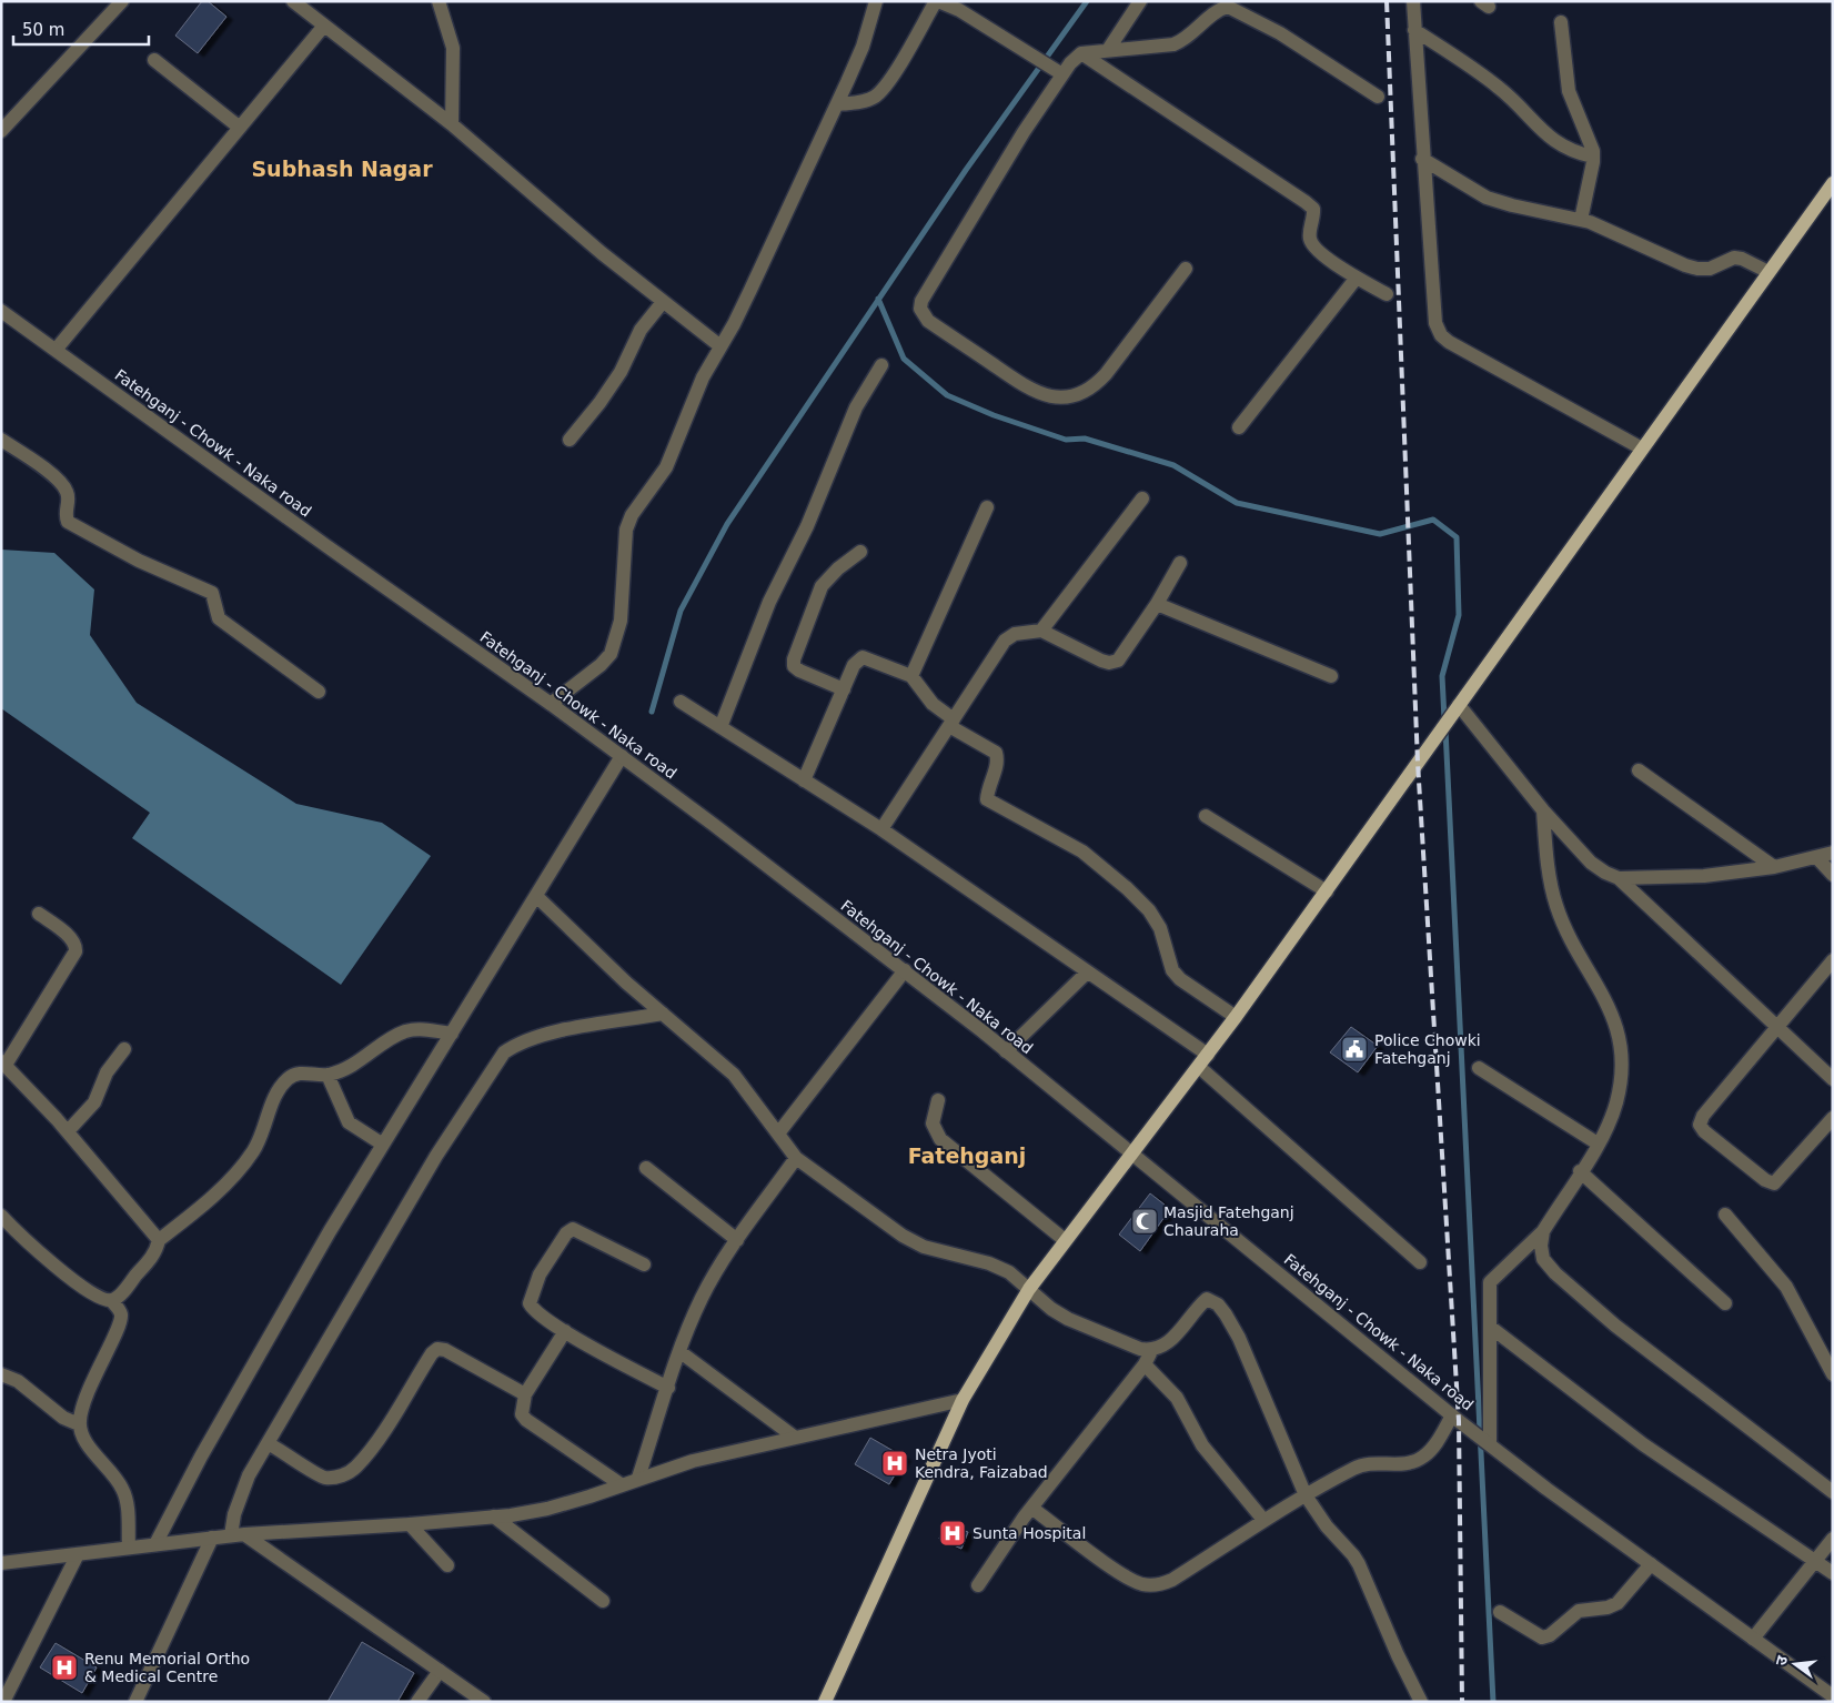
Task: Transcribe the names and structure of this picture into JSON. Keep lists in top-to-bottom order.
{
  "streets": {
    "street": ["Fatehganj - Chowk - Naka road"]
  },
  "districts": ["Subhash Nagar", "Fatehganj"],
  "places": {
    "public building": ["Police Chowki Fatehganj"],
    "mosque": ["Masjid Fatehganj Chauraha"],
    "hospital": ["Netra Jyoti Kendra, Faizabad", "Sunta Hospital", "Renu Memorial Ortho & Medical Centre"]
  },
  "scale_bar": "50 m",
  "north": "left"
}
